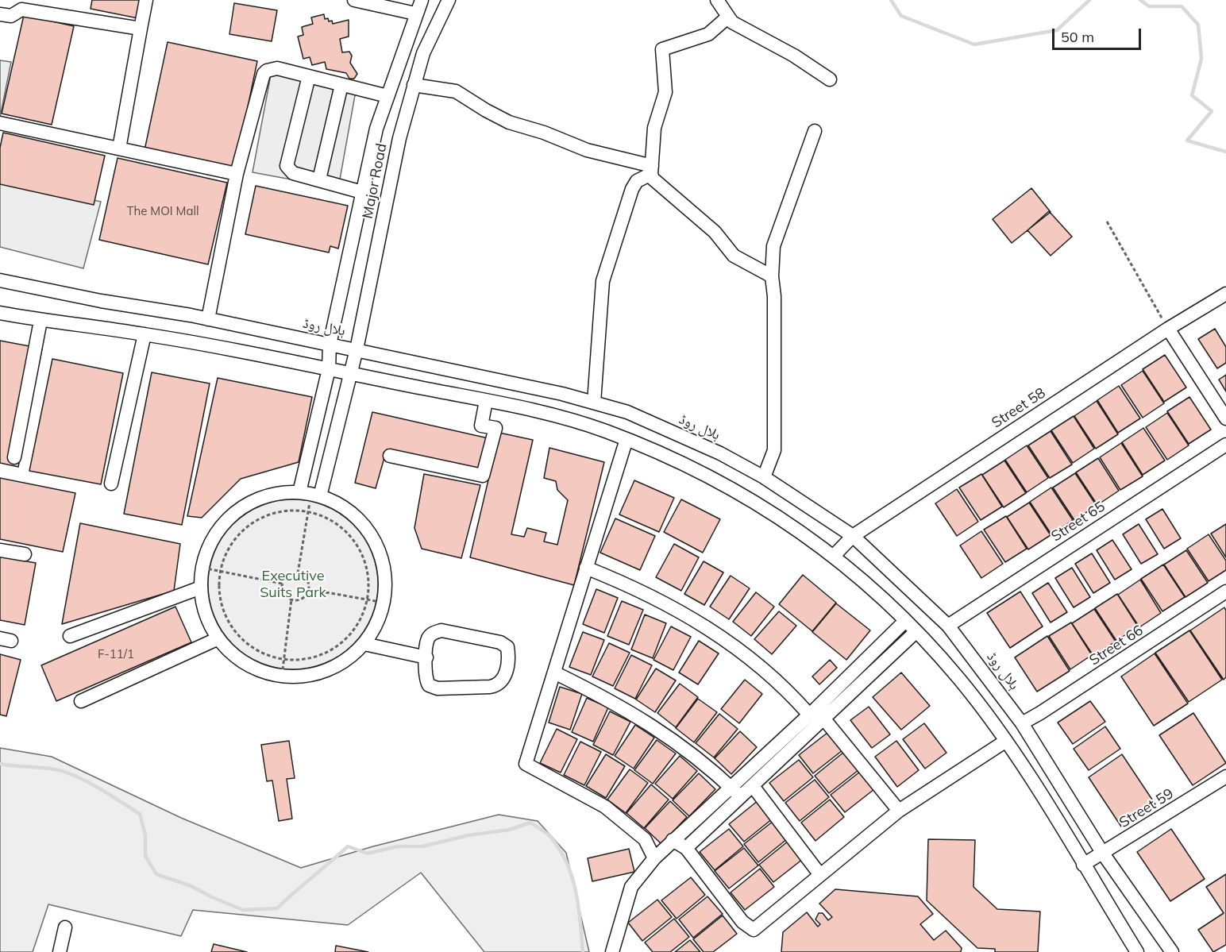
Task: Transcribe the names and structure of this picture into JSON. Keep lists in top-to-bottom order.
{
  "streets": {
    "street": [
      "Major Road",
      "ہلال روڈ",
      "Street 58",
      "Street 65",
      "Street 66",
      "Street 59"
    ]
  },
  "crossings": [
    ["Major Road", "ہلال روڈ"],
    ["ہلال روڈ", "Street 58"],
    ["ہلال روڈ", "Street 65"],
    ["ہلال روڈ", "Street 66"],
    ["ہلال روڈ", "Street 59"]
  ],
  "parks": ["Executive Suits Park"],
  "house_numbers": ["The MOI Mall", "F-11/1"],
  "scale_bar": "50 m"
}
